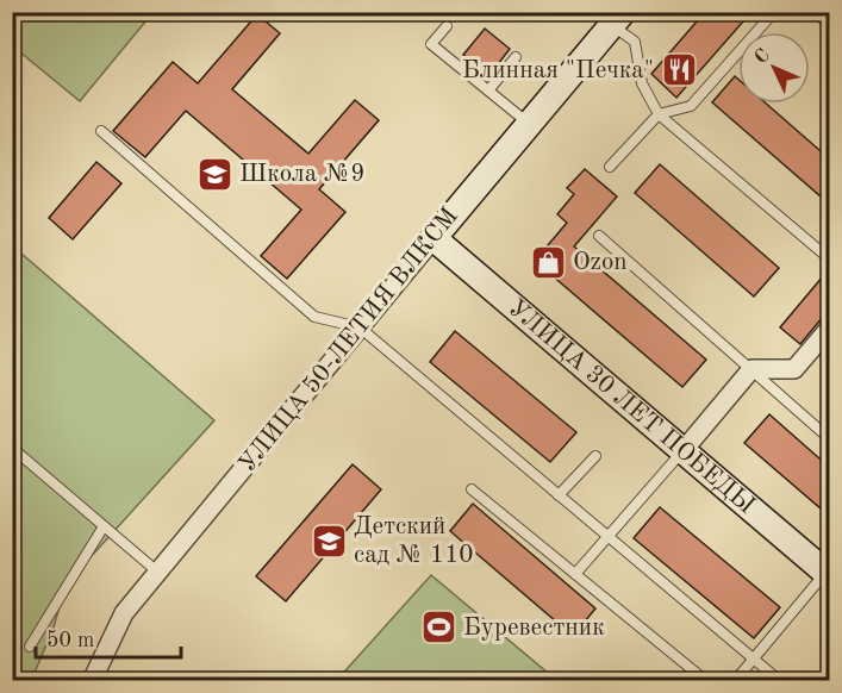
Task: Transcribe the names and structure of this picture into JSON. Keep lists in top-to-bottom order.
{
  "streets": {
    "main road": ["УЛИЦА 50-ЛЕТИЯ ВЛКСМ", "УЛИЦА 30 ЛЕТ ПОБЕДЫ"]
  },
  "crossings": [
    ["УЛИЦА 50-ЛЕТИЯ ВЛКСМ", "УЛИЦА 30 ЛЕТ ПОБЕДЫ"]
  ],
  "places": {
    "restaurant": ["Блинная \"Печка\""],
    "school or university": ["Школа №9", "Детский сад № 110"],
    "shop": ["Ozon"],
    "sports": ["Буревестник"]
  },
  "scale_bar": "50 m",
  "north": "top left"
}
